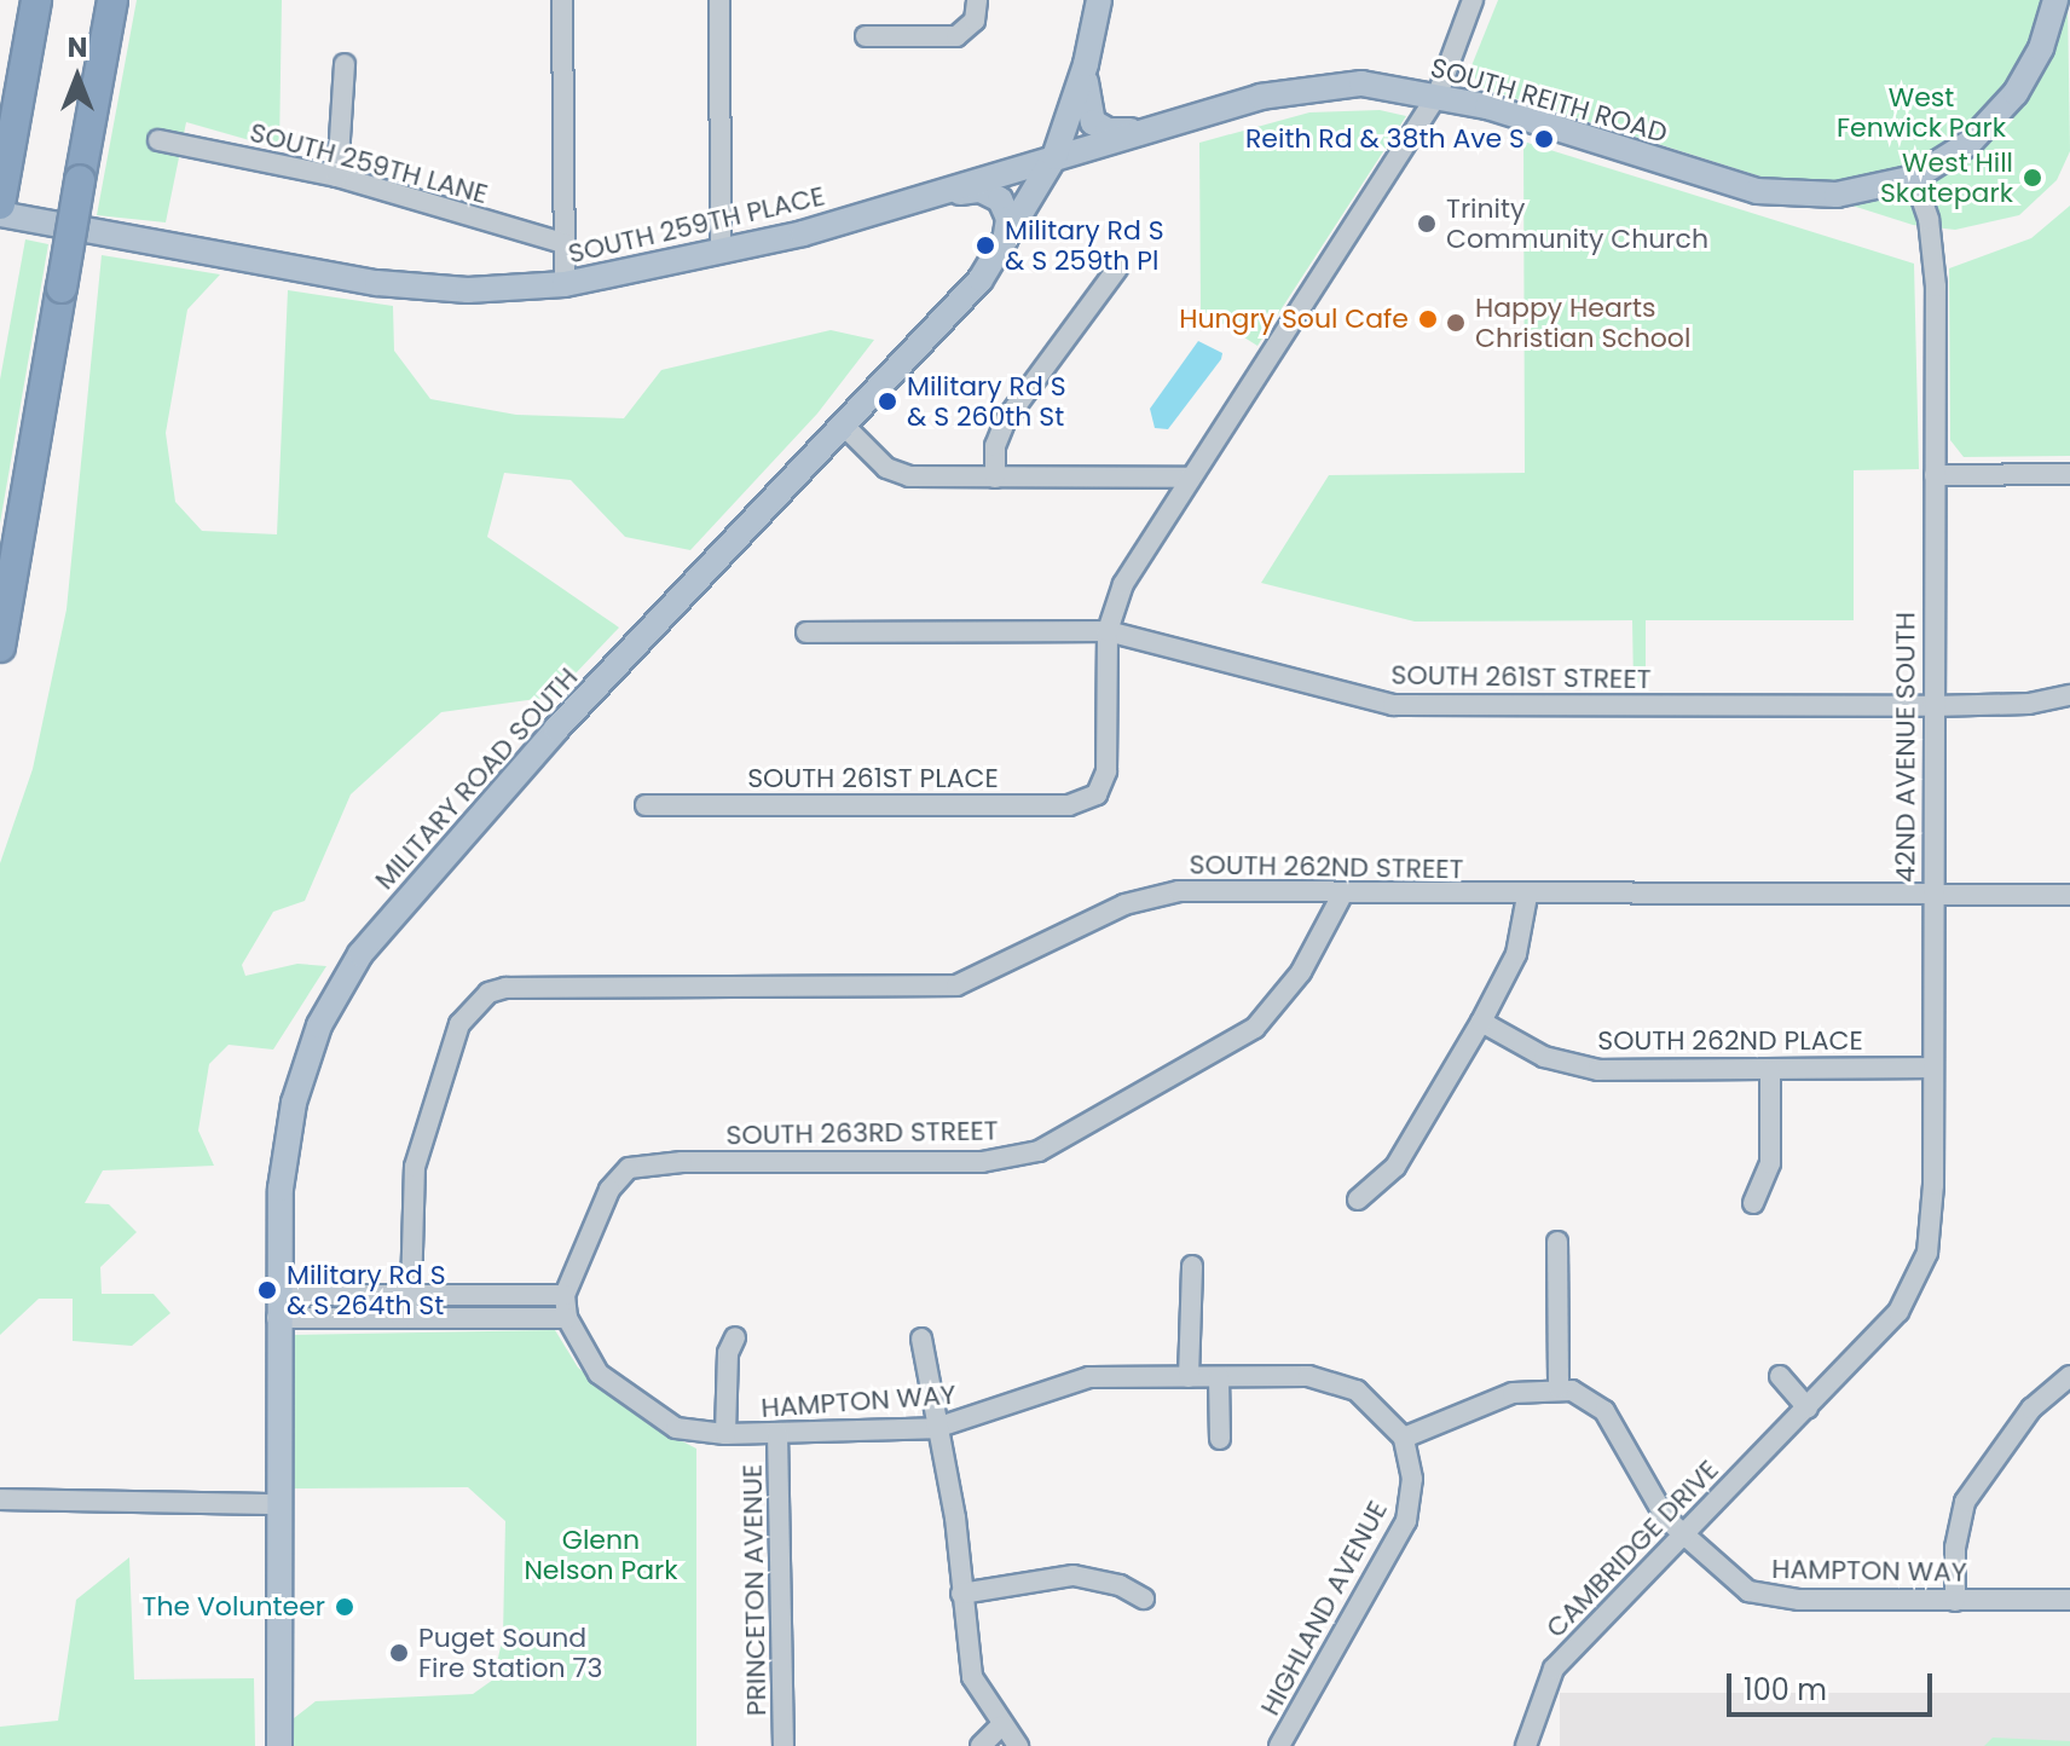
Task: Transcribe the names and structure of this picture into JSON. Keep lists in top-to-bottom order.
{
  "streets": {
    "main road": ["SOUTH REITH ROAD", "SOUTH 259TH PLACE", "MILITARY ROAD SOUTH"],
    "street": [
      "SOUTH 259TH LANE",
      "SOUTH 261ST STREET",
      "42ND AVENUE SOUTH",
      "SOUTH 261ST PLACE",
      "SOUTH 262ND STREET",
      "SOUTH 262ND PLACE",
      "SOUTH 263RD STREET",
      "HAMPTON WAY",
      "CAMBRIDGE DRIVE",
      "PRINCETON AVENUE",
      "HIGHLAND AVENUE"
    ]
  },
  "crossings": [
    ["SOUTH REITH ROAD", "SOUTH 259TH PLACE"],
    ["SOUTH REITH ROAD", "42ND AVENUE SOUTH"],
    ["SOUTH REITH ROAD", "MILITARY ROAD SOUTH"],
    ["SOUTH 259TH PLACE", "MILITARY ROAD SOUTH"],
    ["SOUTH 261ST STREET", "42ND AVENUE SOUTH"],
    ["SOUTH 261ST STREET", "SOUTH 261ST PLACE"],
    ["42ND AVENUE SOUTH", "SOUTH 262ND STREET"],
    ["42ND AVENUE SOUTH", "SOUTH 262ND PLACE"],
    ["42ND AVENUE SOUTH", "CAMBRIDGE DRIVE"],
    ["SOUTH 262ND STREET", "SOUTH 263RD STREET"],
    ["SOUTH 263RD STREET", "HAMPTON WAY"],
    ["HAMPTON WAY", "CAMBRIDGE DRIVE"],
    ["HAMPTON WAY", "PRINCETON AVENUE"],
    ["HAMPTON WAY", "HIGHLAND AVENUE"]
  ],
  "parks": ["West Fenwick Park", "Glenn Nelson Park"],
  "places": [
    "Reith Rd & 38th Ave S",
    "West Hill Skatepark",
    "Trinity Community Church",
    "Military Rd S & S 259th Pl",
    "Hungry Soul Cafe",
    "Happy Hearts Christian School",
    "Military Rd S & S 260th St",
    "Military Rd S & S 264th St",
    "The Volunteer",
    "Puget Sound Fire Station 73"
  ],
  "scale_bar": "100 m",
  "north": "top"
}
